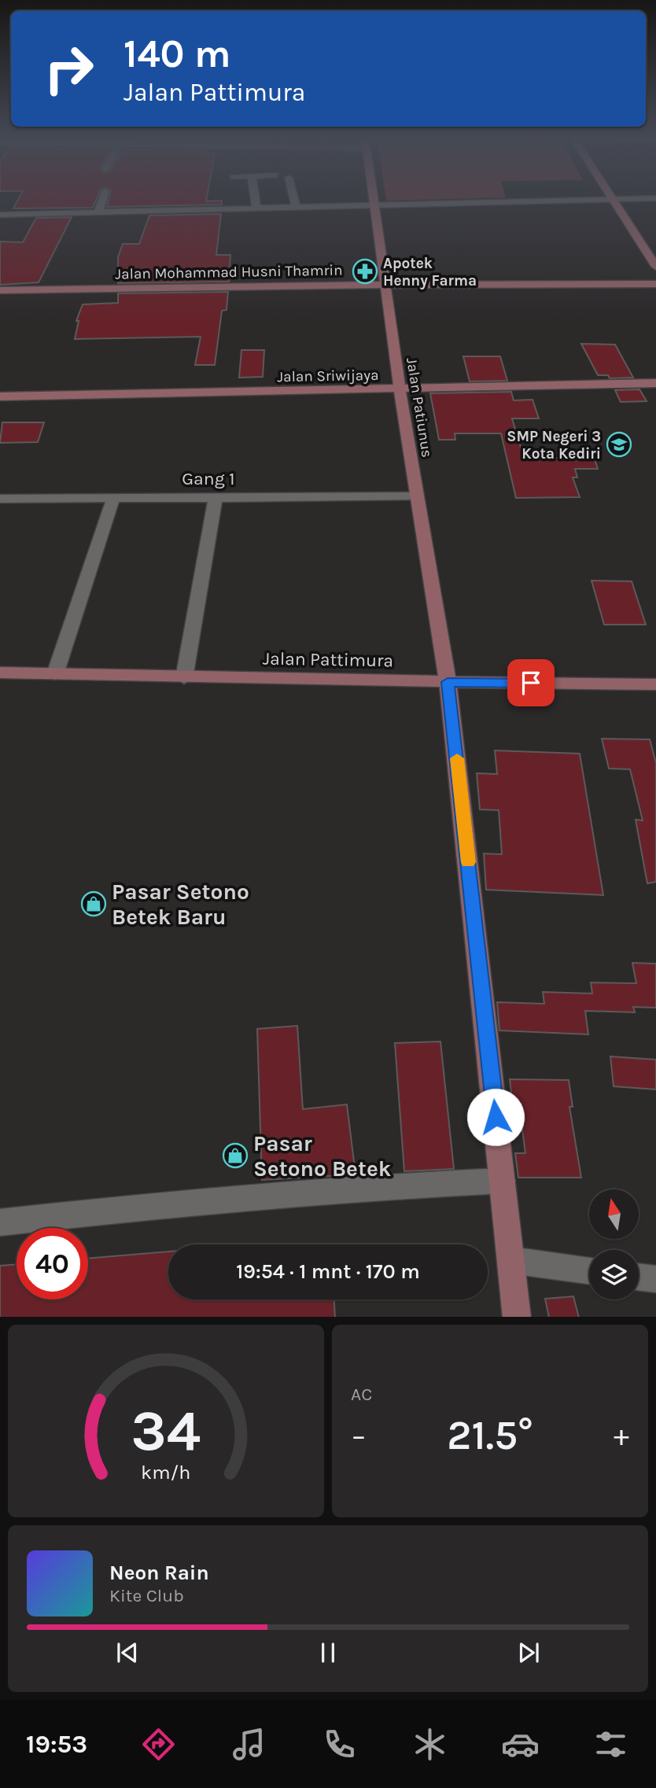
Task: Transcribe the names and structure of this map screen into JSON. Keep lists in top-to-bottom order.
{
  "streets": {
    "street": [
      "Jalan Mohammad Husni Thamrin",
      "Jalan Sriwijaya",
      "Jalan Patiunus",
      "Gang 1",
      "Jalan Pattimura"
    ]
  },
  "crossings": [
    ["Jalan Mohammad Husni Thamrin", "Jalan Patiunus"],
    ["Jalan Sriwijaya", "Jalan Patiunus"],
    ["Jalan Patiunus", "Gang 1"],
    ["Jalan Patiunus", "Jalan Pattimura"]
  ],
  "places": {
    "pharmacy": ["Apotek Henny Farma"],
    "school or university": ["SMP Negeri 3 Kota Kediri"],
    "shop": ["Pasar Setono Betek Baru", "Pasar Setono Betek"]
  },
  "north": "top",
  "page": {
    "turn": ["140 m", "Jalan Pattimura"],
    "limit": "40",
    "trip": "19:54 · 1 mnt · 170 m",
    "tile": "AC",
    "heat": ["−", "21.5°", "+"],
    "song": ["Neon Rain", "Kite Club"],
    "tabs": "19:53",
    "gauge": ["34", "km/h"]
  }
}
